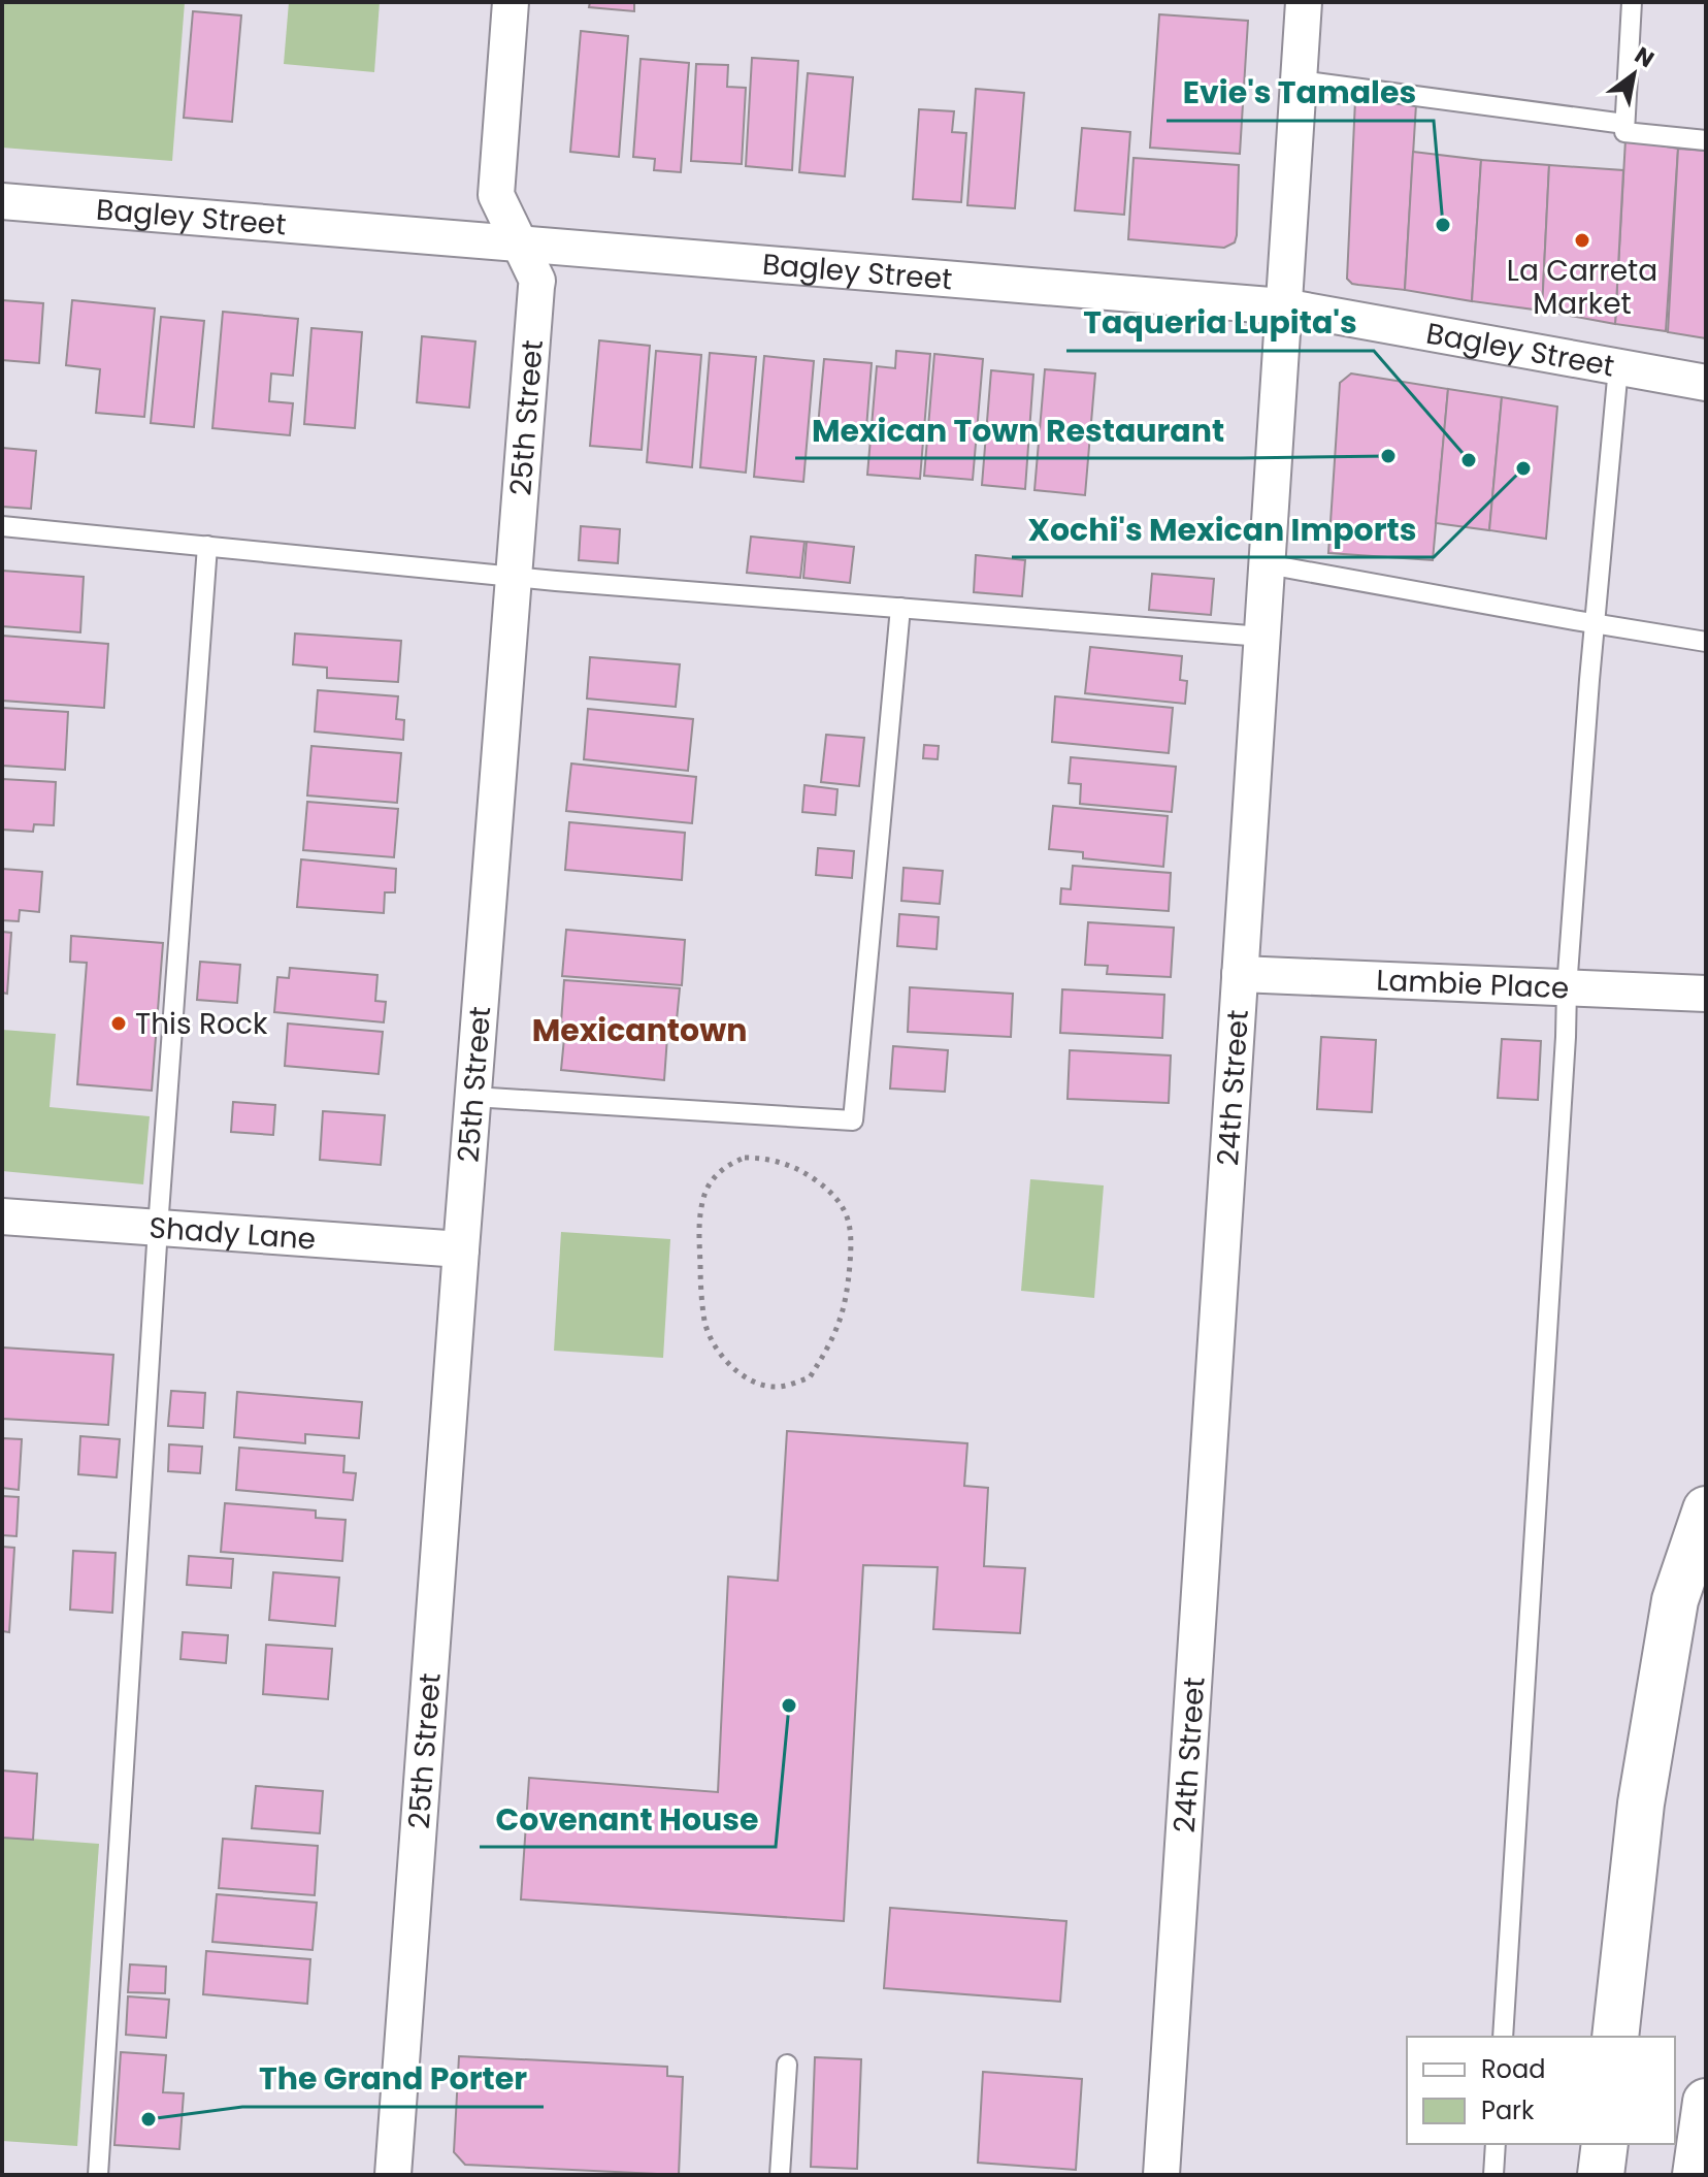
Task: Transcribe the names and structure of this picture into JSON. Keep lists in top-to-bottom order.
{
  "streets": {
    "street": [
      "Bagley Street",
      "25th Street",
      "Lambie Place",
      "24th Street",
      "Shady Lane"
    ]
  },
  "crossings": [
    ["Bagley Street", "25th Street"],
    ["Bagley Street", "24th Street"],
    ["25th Street", "Shady Lane"],
    ["Lambie Place", "24th Street"]
  ],
  "districts": ["Mexicantown"],
  "places": [
    "Evie's Tamales",
    "La Carreta Market",
    "Mexican Town Restaurant",
    "Taqueria Lupita's",
    "Xochi's Mexican Imports",
    "This Rock",
    "Covenant House",
    "The Grand Porter"
  ],
  "legend": ["Road", "Park"],
  "north": "top right"
}
